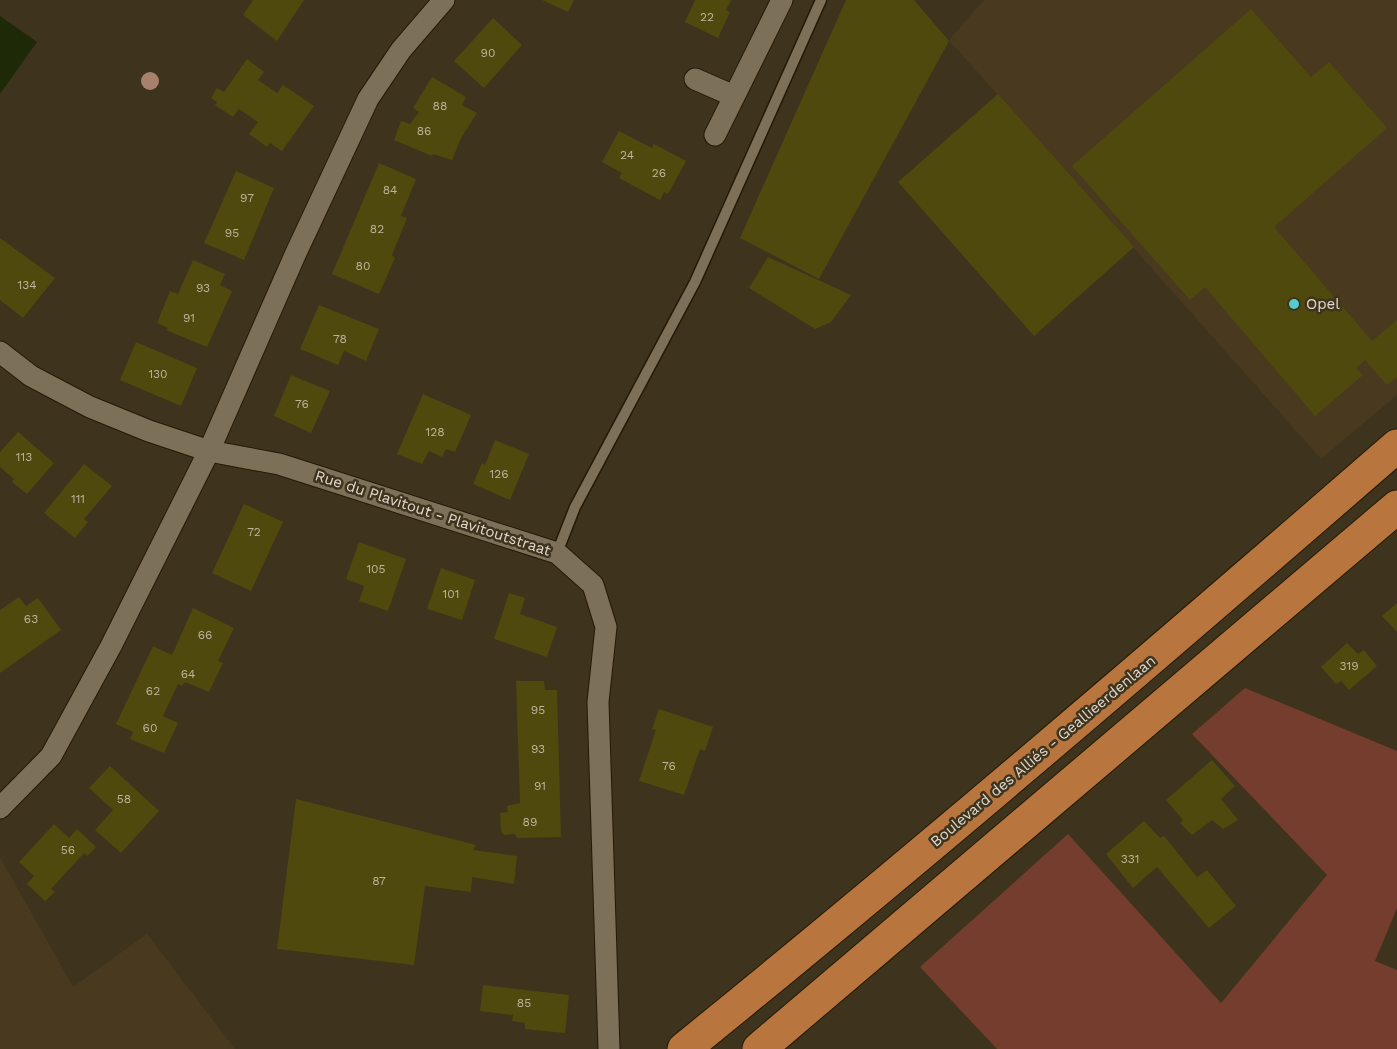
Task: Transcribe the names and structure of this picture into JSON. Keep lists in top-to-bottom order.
{
  "streets": {
    "highway": ["Boulevard des Alliés - Geallieerdenlaan"],
    "street": ["Rue du Plavitout - Plavitoutstraat"]
  },
  "places": ["Opel"],
  "house_numbers": [
    "22",
    "90",
    "88",
    "86",
    "24",
    "26",
    "84",
    "97",
    "82",
    "95",
    "80",
    "134",
    "93",
    "91",
    "78",
    "130",
    "76",
    "128",
    "113",
    "126",
    "111",
    "72",
    "105",
    "101",
    "63",
    "66",
    "319",
    "64",
    "62",
    "95",
    "60",
    "93",
    "76",
    "91",
    "58",
    "89",
    "56",
    "331",
    "87",
    "85"
  ]
}
